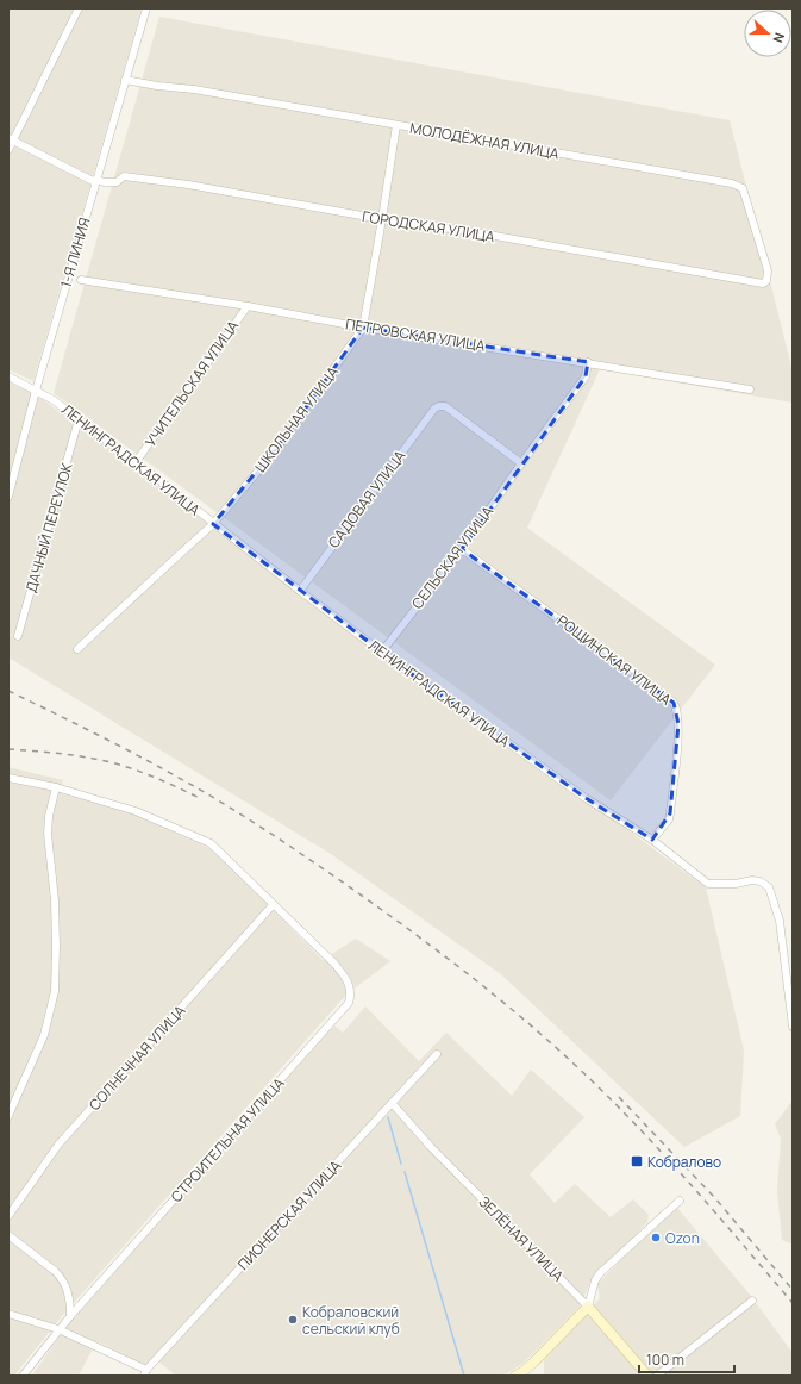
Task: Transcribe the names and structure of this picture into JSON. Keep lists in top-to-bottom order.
{
  "streets": {
    "street": [
      "МОЛОДЁЖНАЯ УЛИЦА",
      "ГОРОДСКАЯ УЛИЦА",
      "1-Я ЛИНИЯ",
      "ПЕТРОВСКАЯ УЛИЦА",
      "УЧИТЕЛЬСКАЯ УЛИЦА",
      "ШКОЛЬНАЯ УЛИЦА",
      "ЛЕНИНГРАДСКАЯ УЛИЦА",
      "САДОВАЯ УЛИЦА",
      "ДАЧНЫЙ ПЕРЕУЛОК",
      "СЕЛЬСКАЯ УЛИЦА",
      "РОЩИНСКАЯ УЛИЦА",
      "СОЛНЕЧНАЯ УЛИЦА",
      "СТРОИТЕЛЬНАЯ УЛИЦА",
      "ПИОНЕРСКАЯ УЛИЦА",
      "ЗЕЛЁНАЯ УЛИЦА"
    ]
  },
  "crossings": [
    ["МОЛОДЁЖНАЯ УЛИЦА", "ГОРОДСКАЯ УЛИЦА"],
    ["МОЛОДЁЖНАЯ УЛИЦА", "1-Я ЛИНИЯ"],
    ["МОЛОДЁЖНАЯ УЛИЦА", "ШКОЛЬНАЯ УЛИЦА"],
    ["ГОРОДСКАЯ УЛИЦА", "1-Я ЛИНИЯ"],
    ["ГОРОДСКАЯ УЛИЦА", "ШКОЛЬНАЯ УЛИЦА"],
    ["1-Я ЛИНИЯ", "ЛЕНИНГРАДСКАЯ УЛИЦА"],
    ["ПЕТРОВСКАЯ УЛИЦА", "УЧИТЕЛЬСКАЯ УЛИЦА"],
    ["ПЕТРОВСКАЯ УЛИЦА", "ШКОЛЬНАЯ УЛИЦА"],
    ["ПЕТРОВСКАЯ УЛИЦА", "СЕЛЬСКАЯ УЛИЦА"],
    ["УЧИТЕЛЬСКАЯ УЛИЦА", "ЛЕНИНГРАДСКАЯ УЛИЦА"],
    ["ШКОЛЬНАЯ УЛИЦА", "ЛЕНИНГРАДСКАЯ УЛИЦА"],
    ["ЛЕНИНГРАДСКАЯ УЛИЦА", "САДОВАЯ УЛИЦА"],
    ["ЛЕНИНГРАДСКАЯ УЛИЦА", "ДАЧНЫЙ ПЕРЕУЛОК"],
    ["ЛЕНИНГРАДСКАЯ УЛИЦА", "СЕЛЬСКАЯ УЛИЦА"],
    ["ЛЕНИНГРАДСКАЯ УЛИЦА", "РОЩИНСКАЯ УЛИЦА"],
    ["САДОВАЯ УЛИЦА", "СЕЛЬСКАЯ УЛИЦА"],
    ["СЕЛЬСКАЯ УЛИЦА", "РОЩИНСКАЯ УЛИЦА"],
    ["СОЛНЕЧНАЯ УЛИЦА", "СТРОИТЕЛЬНАЯ УЛИЦА"],
    ["ПИОНЕРСКАЯ УЛИЦА", "ЗЕЛЁНАЯ УЛИЦА"]
  ],
  "places": {
    "transit": ["Кобралово"],
    "other": ["Ozon", "Кобраловский сельский клуб"]
  },
  "scale_bar": "100 m",
  "north": "right"
}
